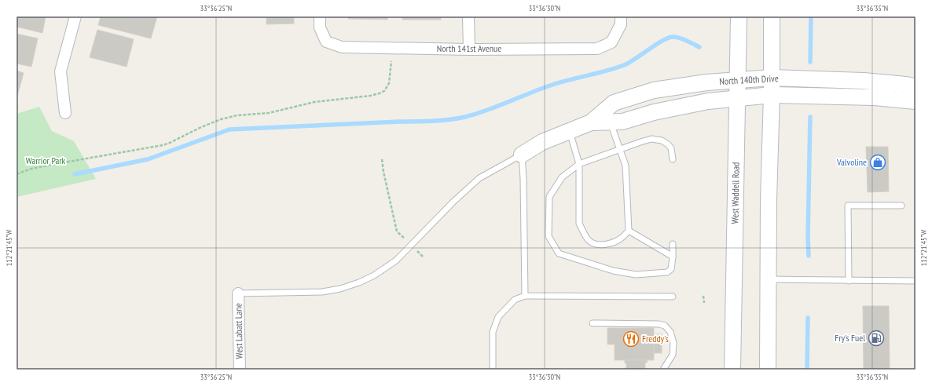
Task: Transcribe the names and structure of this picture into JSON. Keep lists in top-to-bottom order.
{
  "streets": {
    "street": [
      "North 141st Avenue",
      "North 140th Drive",
      "West Waddell Road",
      "West Labatt Lane"
    ]
  },
  "crossings": [
    ["North 140th Drive", "West Waddell Road"]
  ],
  "parks": ["Warrior Park"],
  "places": {
    "shop": ["Valvoline"],
    "fuel station": ["Fry's Fuel"],
    "restaurant": ["Freddy's"]
  },
  "coordinates": [
    "33°36'25\"N",
    "33°36'30\"N",
    "33°36'35\"N",
    "112°21'45\"W"
  ]
}
